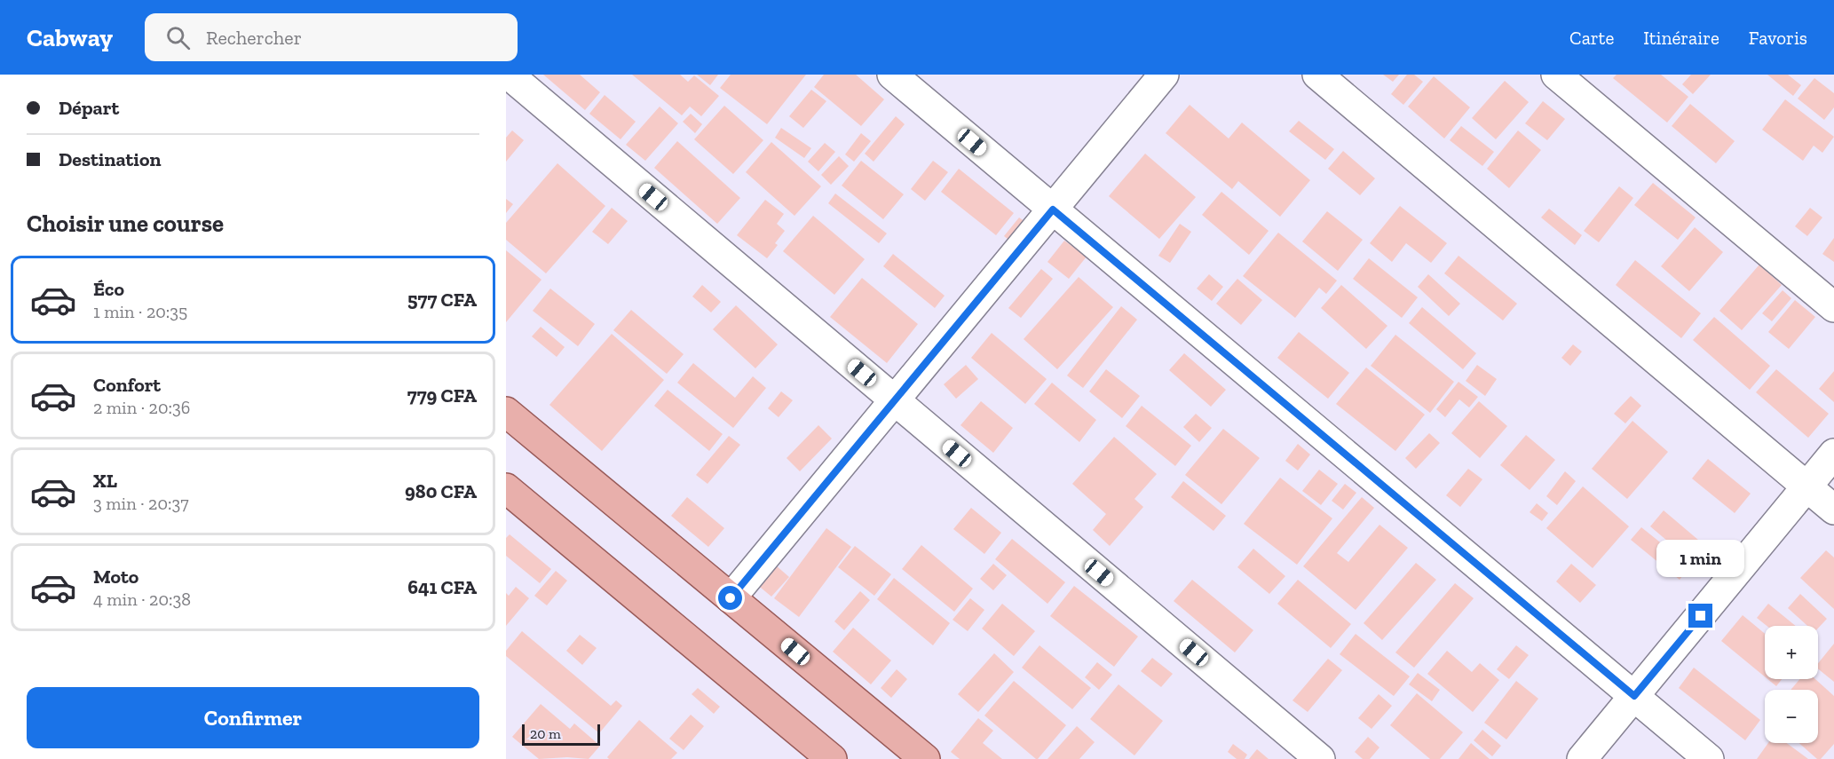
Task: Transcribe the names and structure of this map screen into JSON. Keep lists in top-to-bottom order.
{
  "scale_bar": "20 m",
  "page": {
    "header": "Cabway",
    "search": "Rechercher",
    "nav": ["Carte", "Itinéraire", "Favoris"],
    "banner": ["Départ", "Destination"],
    "heading": "Choisir une course",
    "list": [
      {
        "name": "Éco",
        "note": "1 min · 20:35",
        "value": "577 CFA"
      },
      {
        "name": "Confort",
        "note": "2 min · 20:36",
        "value": "779 CFA"
      },
      {
        "name": "XL",
        "note": "3 min · 20:37",
        "value": "980 CFA"
      },
      {
        "name": "Moto",
        "note": "4 min · 20:38",
        "value": "641 CFA"
      }
    ],
    "bubble": "1 min",
    "map_buttons": ["+", "−"],
    "buttons": "Confirmer",
    "scale": "20 m"
  }
}
